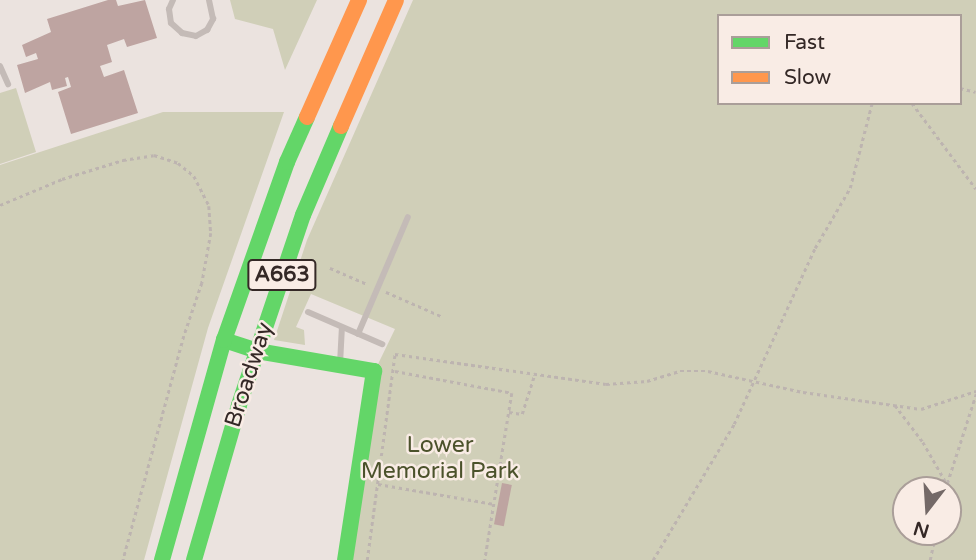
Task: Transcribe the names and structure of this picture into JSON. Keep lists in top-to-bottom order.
{
  "streets": {
    "main road": ["A663", "Broadway"]
  },
  "parks": ["Lower Memorial Park"],
  "legend": ["Fast", "Slow"],
  "north": "bottom"
}
